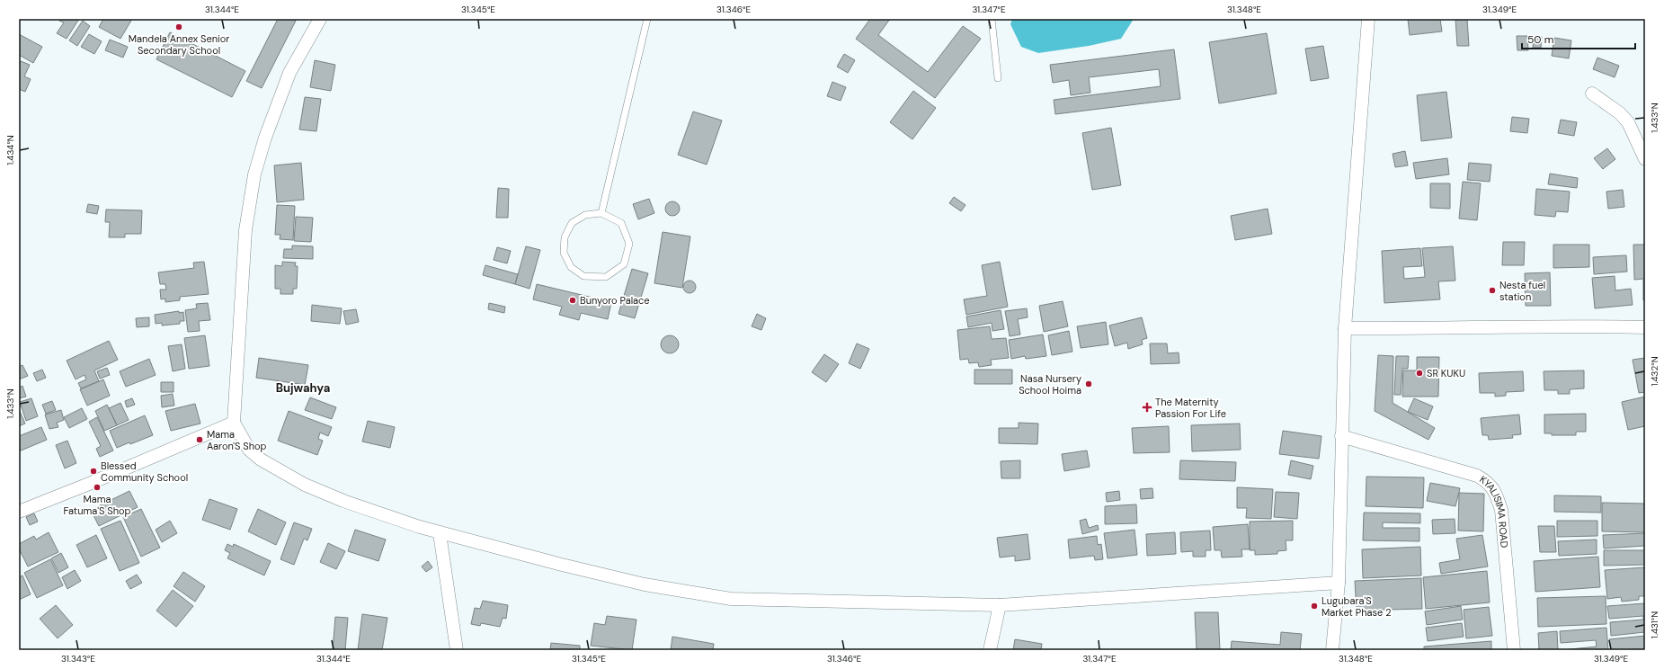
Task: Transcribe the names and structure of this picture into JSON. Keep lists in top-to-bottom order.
{
  "streets": {
    "street": ["KYALISIMA ROAD"]
  },
  "districts": ["Bujwahya"],
  "places": {
    "other": [
      "Mandela Annex Senior Secondary School",
      "Nesta fuel station",
      "Bunyoro Palace",
      "SR KUKU",
      "Nasa Nursery School Hoima",
      "Mama Aaron'S Shop",
      "Blessed Community School",
      "Mama Fatuma'S Shop",
      "Lugubara'S Market Phase 2"
    ],
    "health": ["The Maternity Passion For Life"]
  },
  "scale_bar": "50 m",
  "coordinates": [
    "31.344°E",
    "31.345°E",
    "31.346°E",
    "31.347°E",
    "31.348°E",
    "31.349°E",
    "1.433°N",
    "1.434°N",
    "1.432°N",
    "1.431°N",
    "31.343°E"
  ]
}
